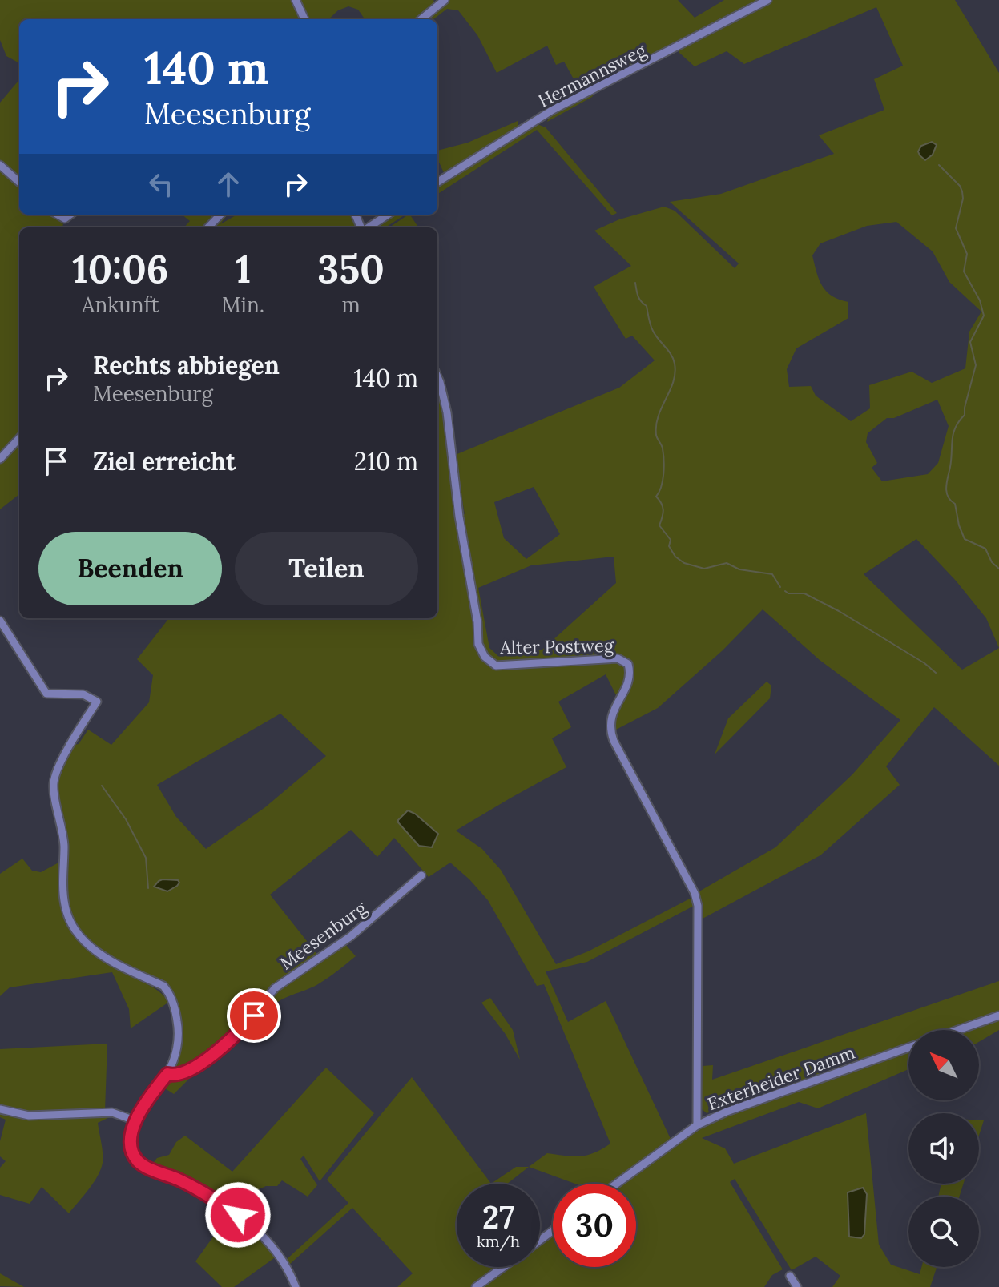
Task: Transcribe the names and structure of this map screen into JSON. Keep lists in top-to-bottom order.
{
  "streets": {
    "street": [
      "Hermannsweg",
      "Alter Postweg",
      "Meesenburg",
      "Exterheider Damm"
    ]
  },
  "crossings": [
    ["Alter Postweg", "Exterheider Damm"]
  ],
  "north": "top left",
  "page": {
    "turn": ["140 m", "Meesenburg"],
    "eta": [
      "10:06",
      "Ankunft",
      "1",
      "Min.",
      "350",
      "m"
    ],
    "list": [
      {
        "name": "Rechts abbiegen",
        "note": "Meesenburg",
        "value": "140 m"
      },
      {
        "name": "Ziel erreicht",
        "value": "210 m"
      }
    ],
    "buttons": ["Beenden", "Teilen"],
    "speed": "27 km/h",
    "limit": "30"
  }
}
